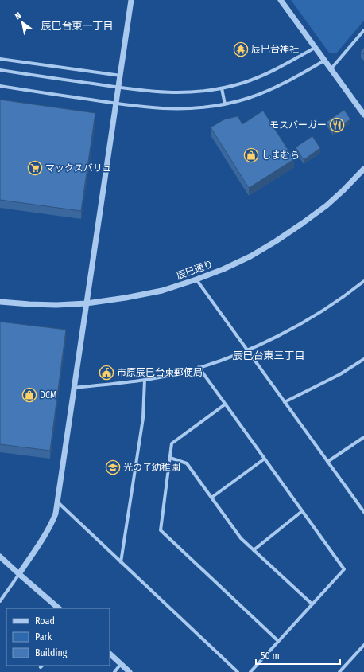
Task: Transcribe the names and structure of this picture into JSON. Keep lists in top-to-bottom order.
{
  "streets": {
    "street": ["辰巳通り"]
  },
  "districts": ["辰巳台東一丁目", "辰巳台東三丁目"],
  "places": {
    "temple": ["辰巳台神社"],
    "restaurant": ["モスバーガー"],
    "shop": ["しまむら", "DCM"],
    "supermarket": ["マックスバリュ"],
    "public building": ["市原辰巳台東郵便局"],
    "school or university": ["光の子幼稚園"]
  },
  "legend": ["Road", "Park", "Building"],
  "scale_bar": "50 m",
  "north": "top left"
}
